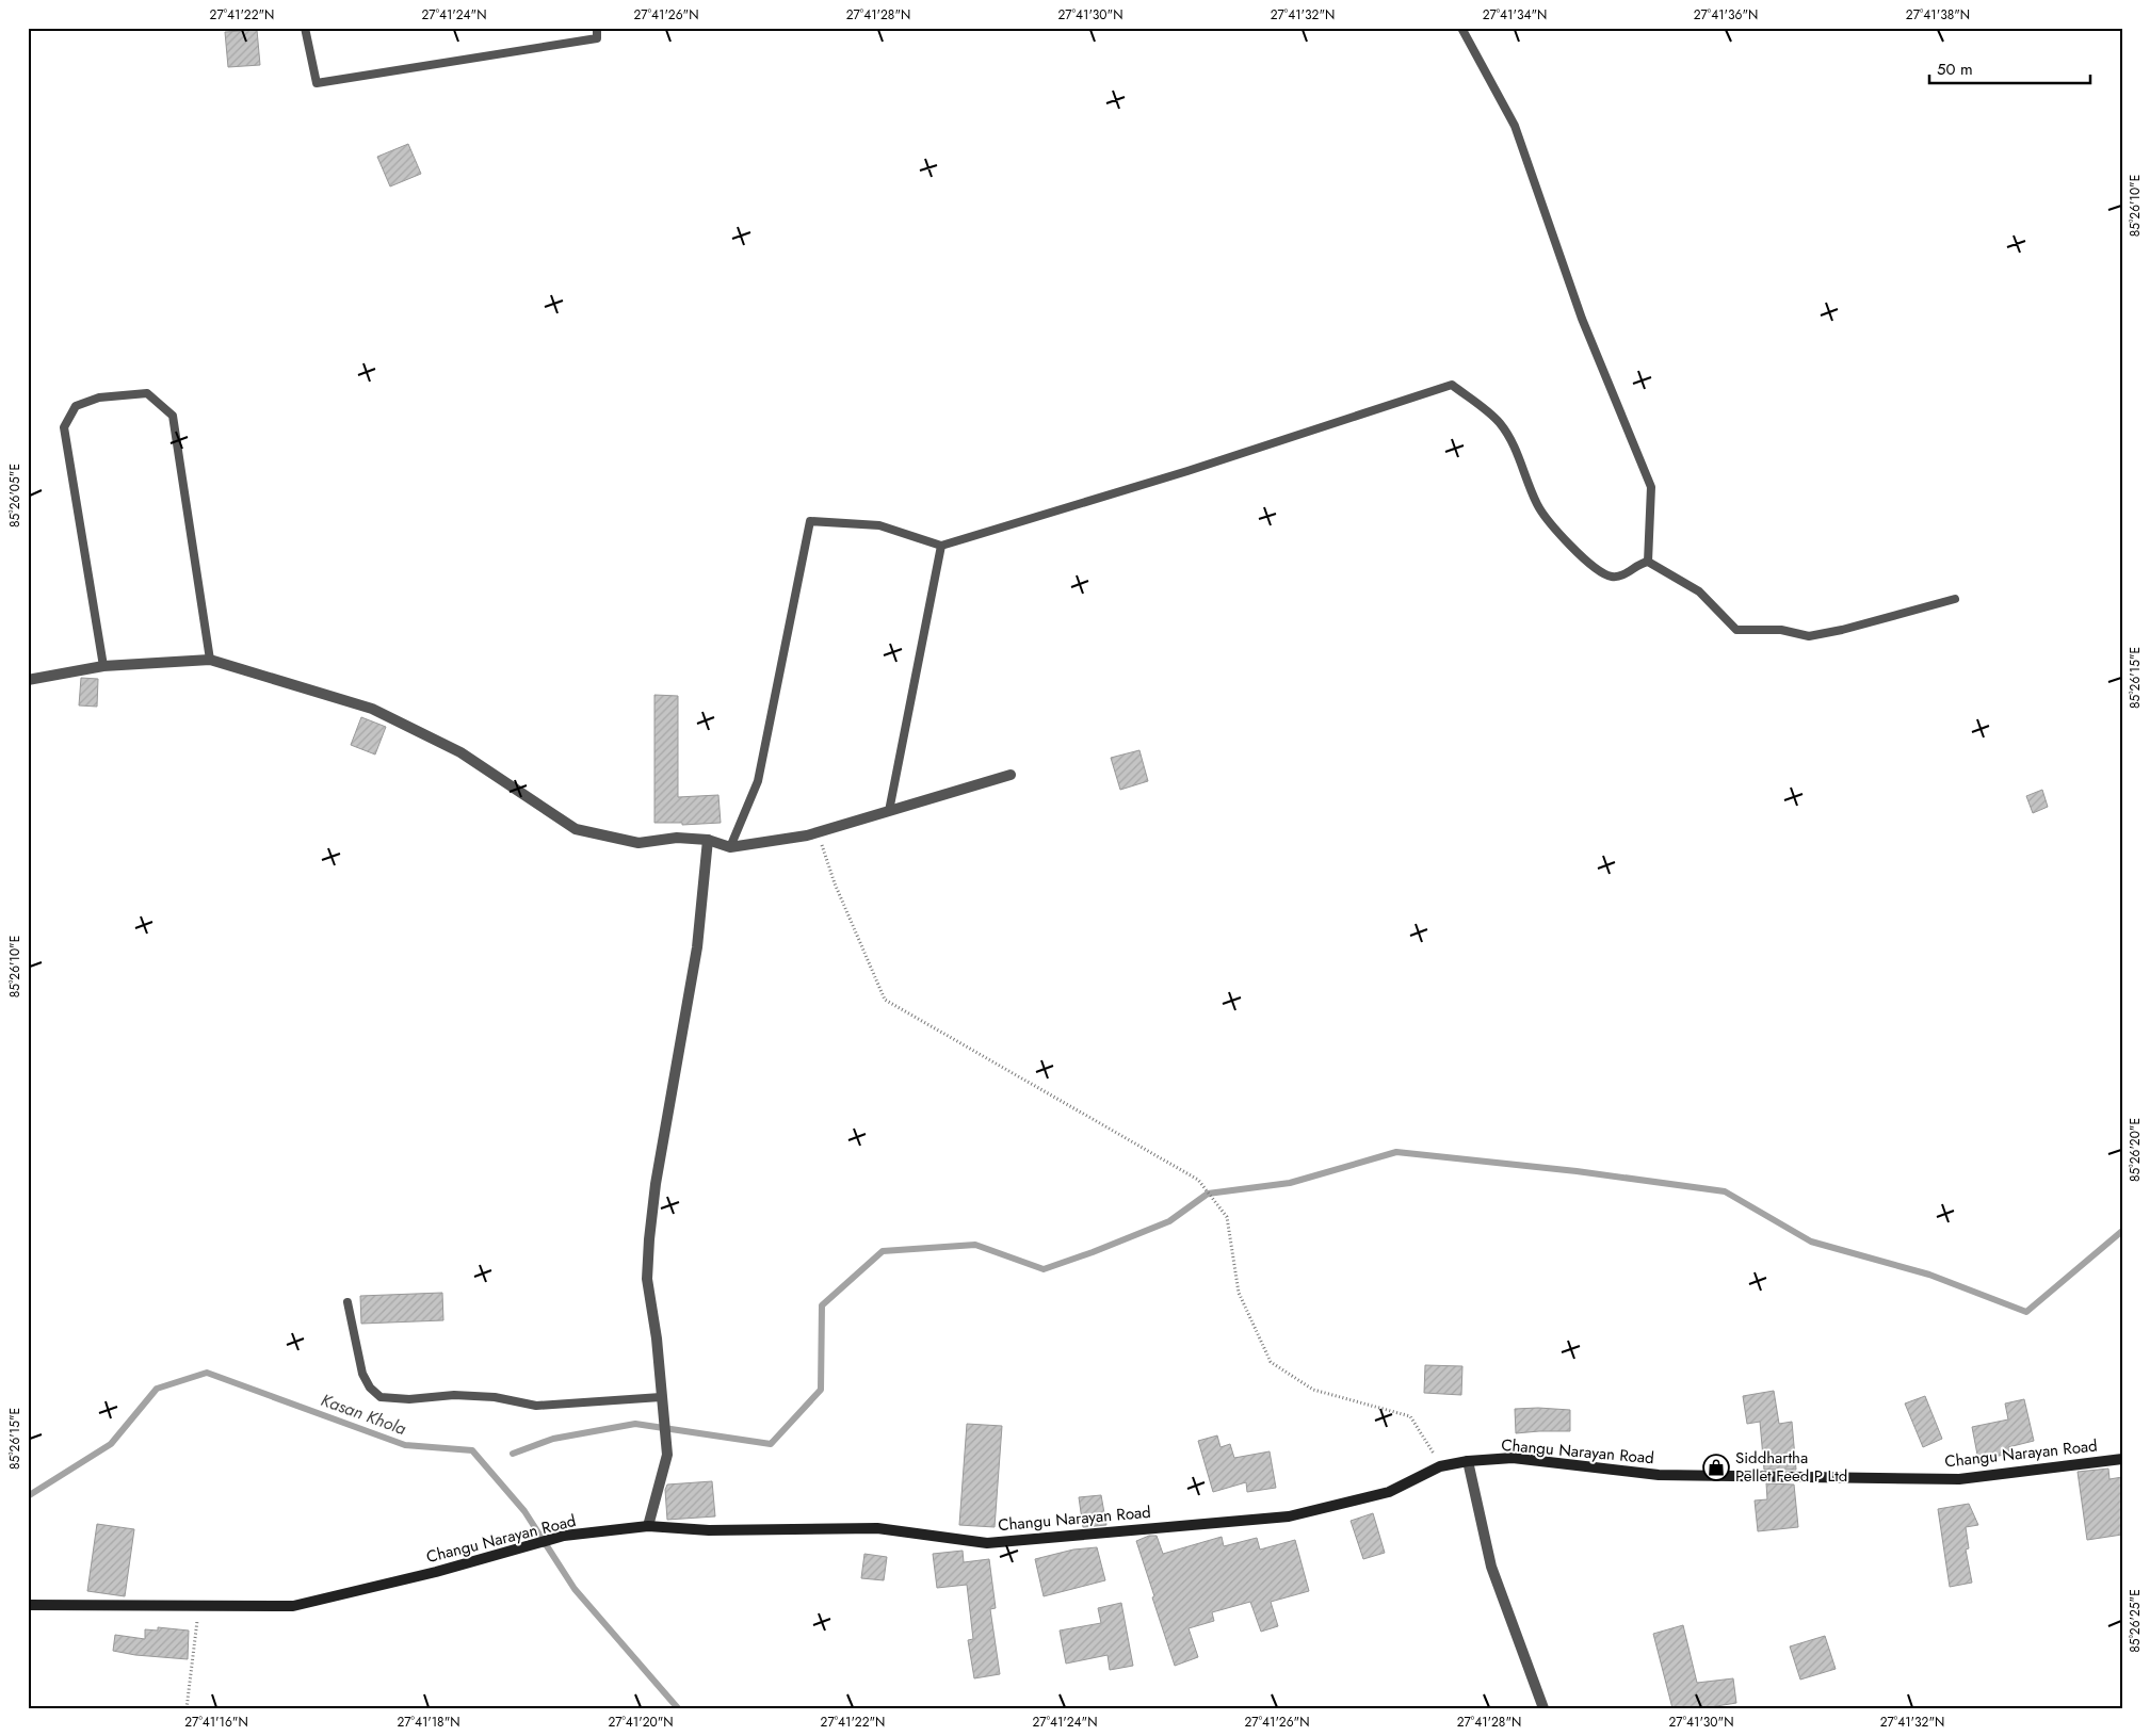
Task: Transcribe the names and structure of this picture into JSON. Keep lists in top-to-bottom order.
{
  "streets": {
    "main road": ["Changu Narayan Road"]
  },
  "water": ["Kasan Khola"],
  "places": {
    "shop": ["Siddhartha Pellet Feed P Ltd"]
  },
  "scale_bar": "50 m",
  "coordinates": [
    "27°41'22\"N",
    "27°41'24\"N",
    "27°41'26\"N",
    "27°41'28\"N",
    "27°41'30\"N",
    "27°41'32\"N",
    "27°41'34\"N",
    "27°41'36\"N",
    "27°41'38\"N",
    "85°26'10\"E",
    "85°26'05\"E",
    "85°26'15\"E",
    "85°26'20\"E",
    "85°26'25\"E",
    "27°41'16\"N",
    "27°41'18\"N",
    "27°41'20\"N"
  ]
}
